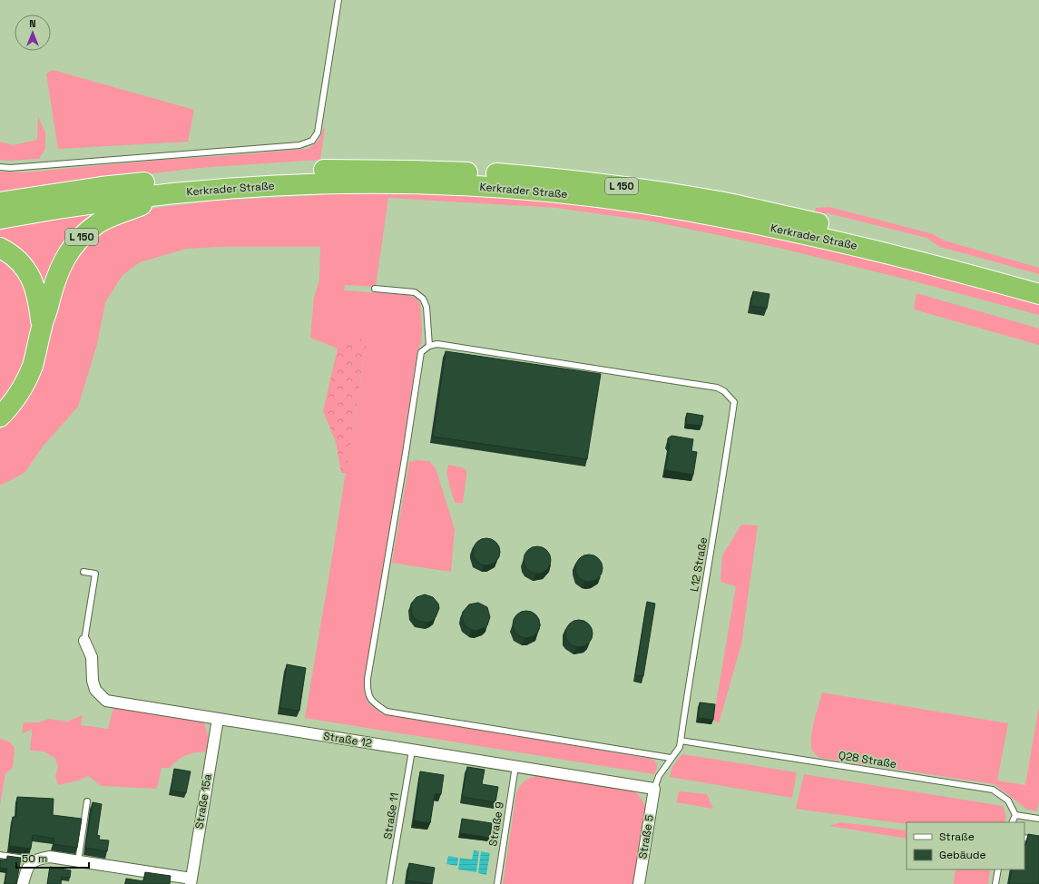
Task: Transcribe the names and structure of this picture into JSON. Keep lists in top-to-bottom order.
{
  "streets": {
    "highway": ["L 150", "Kerkrader Straße"],
    "street": ["Straße 12", "Straße 15a", "Straße 5"],
    "lane": [
      "L12 Straße",
      "Q28 Straße",
      "Straße 11",
      "Straße 9"
    ]
  },
  "crossings": [
    ["L 150", "Kerkrader Straße"],
    ["L12 Straße", "Q28 Straße"],
    ["Straße 12", "Straße 15a"],
    ["Straße 12", "Straße 11"],
    ["Straße 12", "Straße 9"],
    ["Straße 12", "Straße 5"]
  ],
  "legend": ["Straße", "Gebäude"],
  "scale_bar": "50 m",
  "north": "top"
}
